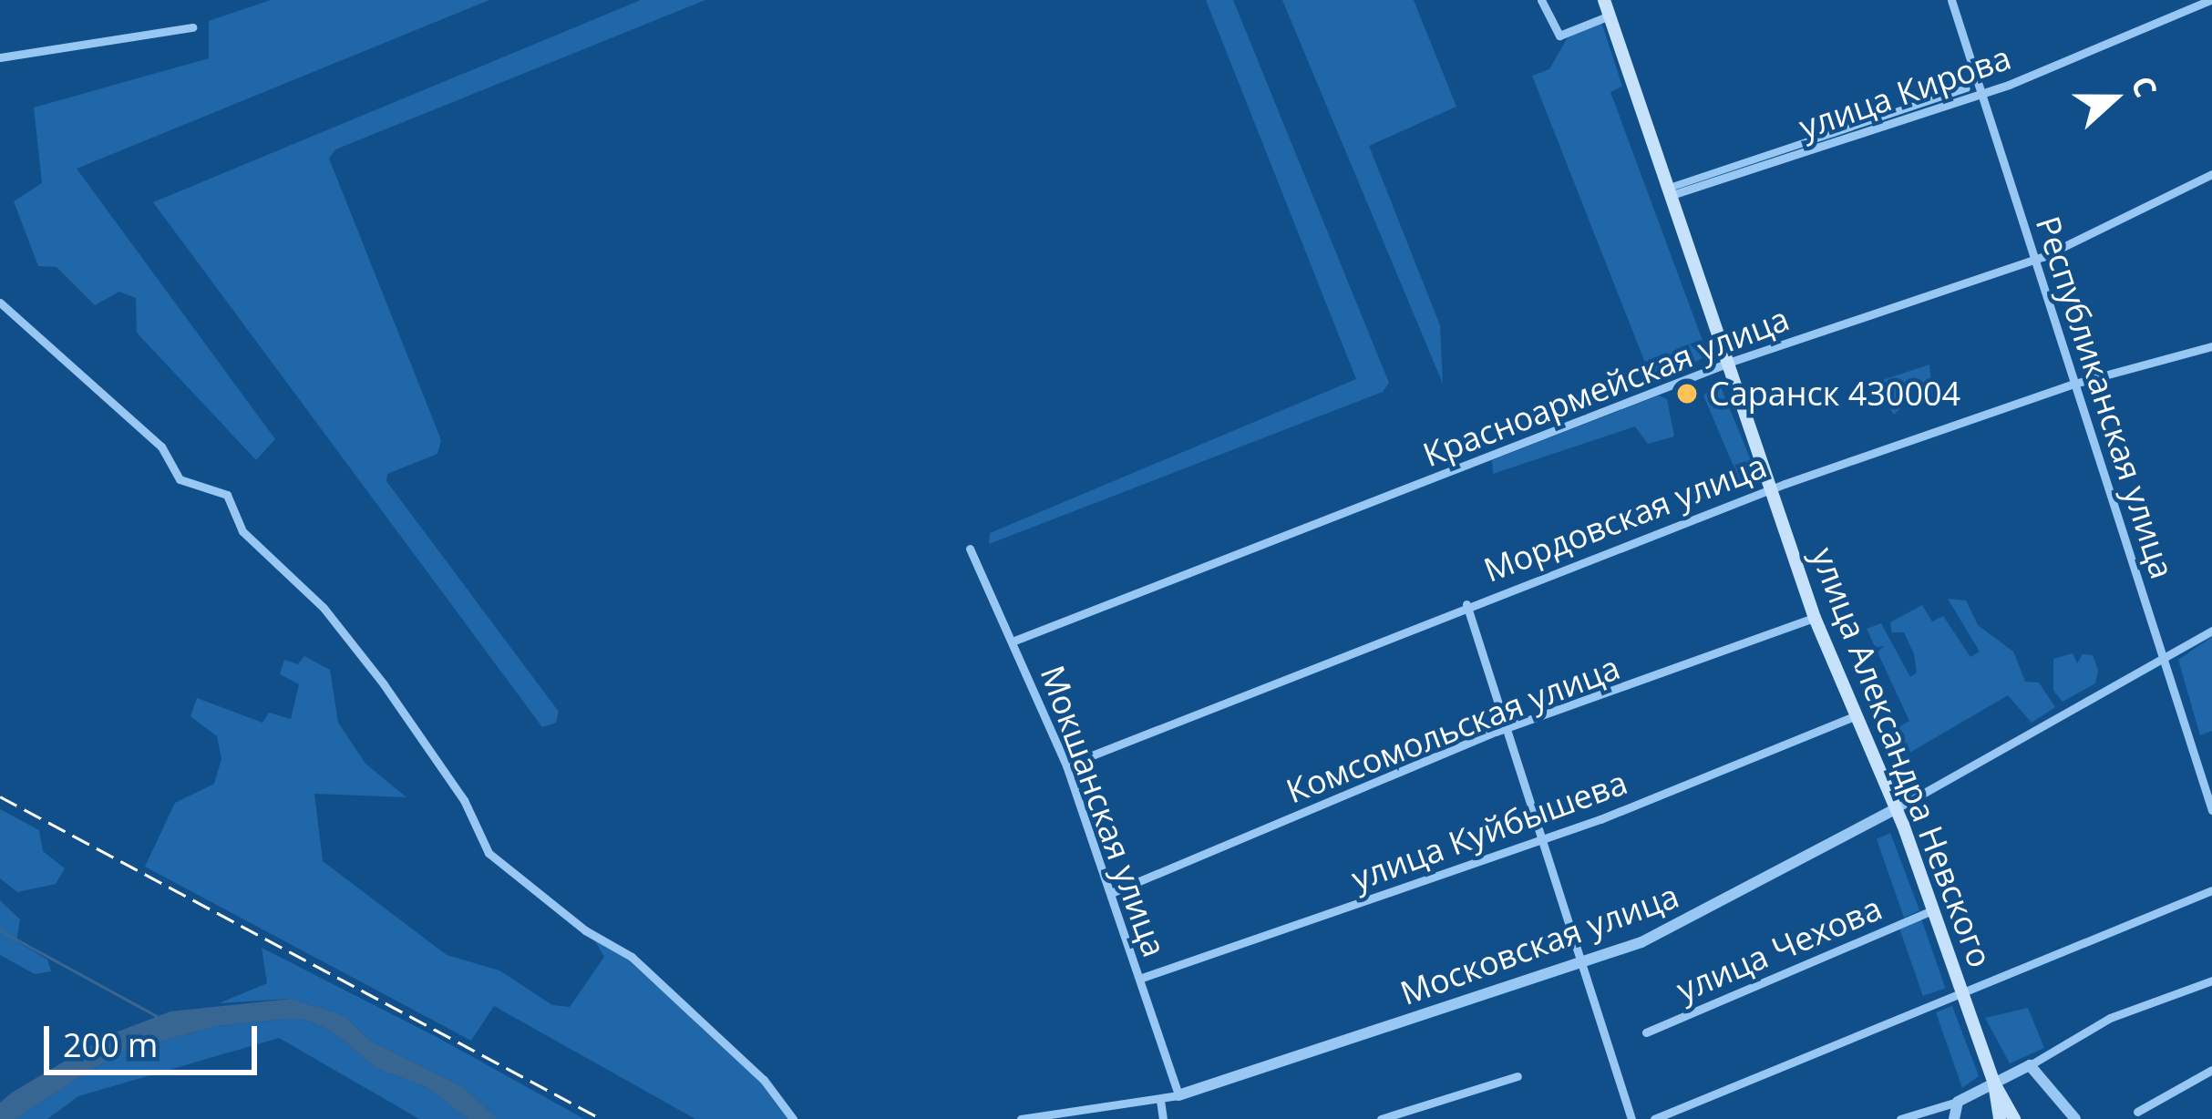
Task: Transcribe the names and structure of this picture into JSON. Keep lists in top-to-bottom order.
{
  "streets": {
    "main road": ["улица Александра Невского"],
    "street": [
      "улица Кирова",
      "Красноармейская улица",
      "Республиканская улица",
      "Мордовская улица",
      "Комсомольская улица",
      "Мокшанская улица",
      "улица Куйбышева",
      "Московская улица",
      "улица Чехова"
    ]
  },
  "crossings": [
    ["улица Кирова", "Республиканская улица"],
    ["улица Кирова", "улица Александра Невского"],
    ["Красноармейская улица", "Республиканская улица"],
    ["Красноармейская улица", "улица Александра Невского"],
    ["Красноармейская улица", "Мокшанская улица"],
    ["Республиканская улица", "Мордовская улица"],
    ["Республиканская улица", "Московская улица"],
    ["Мордовская улица", "улица Александра Невского"],
    ["Мордовская улица", "Мокшанская улица"],
    ["Комсомольская улица", "улица Александра Невского"],
    ["Комсомольская улица", "Мокшанская улица"],
    ["улица Александра Невского", "улица Куйбышева"],
    ["улица Александра Невского", "Московская улица"],
    ["улица Александра Невского", "улица Чехова"],
    ["Мокшанская улица", "улица Куйбышева"],
    ["Мокшанская улица", "Московская улица"]
  ],
  "places": ["Саранск 430004"],
  "scale_bar": "200 m",
  "north": "right"
}
